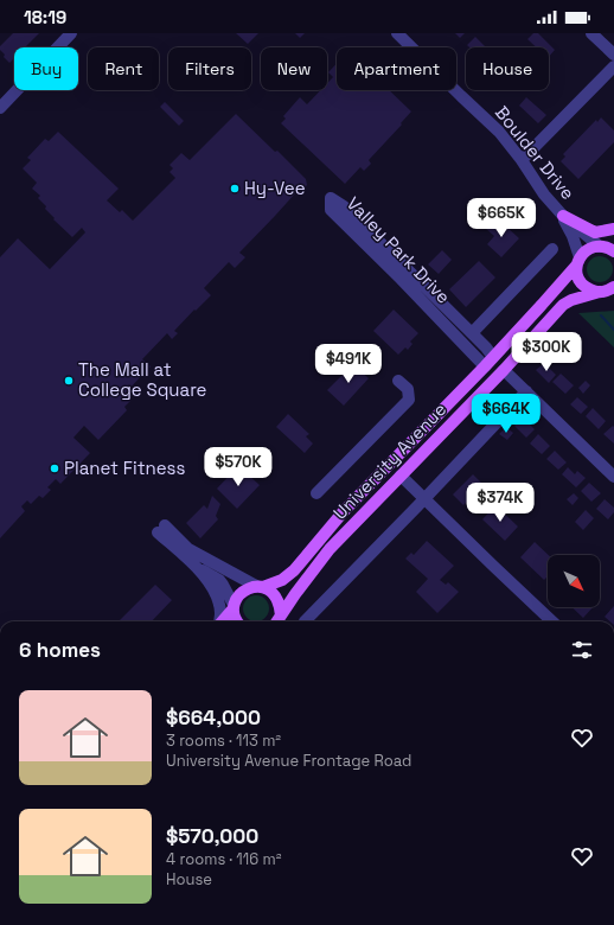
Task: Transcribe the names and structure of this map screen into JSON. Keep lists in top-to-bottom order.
{
  "streets": {
    "main road": ["University Avenue"],
    "street": ["Boulder Drive", "Valley Park Drive"]
  },
  "crossings": [
    ["Boulder Drive", "University Avenue"],
    ["Valley Park Drive", "University Avenue"]
  ],
  "places": ["Hy-Vee", "The Mall at College Square", "Planet Fitness"],
  "north": "bottom right",
  "page": {
    "status": "18:19",
    "chip": [
      "Buy",
      "Rent",
      "Filters",
      "New",
      "Apartment",
      "House"
    ],
    "price": [
      "$665K",
      "$300K",
      "$491K",
      "$664K",
      "$570K",
      "$374K"
    ],
    "heading": "6 homes",
    "list": [
      {
        "name": "$664,000",
        "note": "3 rooms · 113 m² · University Avenue Frontage Road"
      },
      {
        "name": "$570,000",
        "note": "4 rooms · 116 m² · House"
      }
    ]
  }
}
